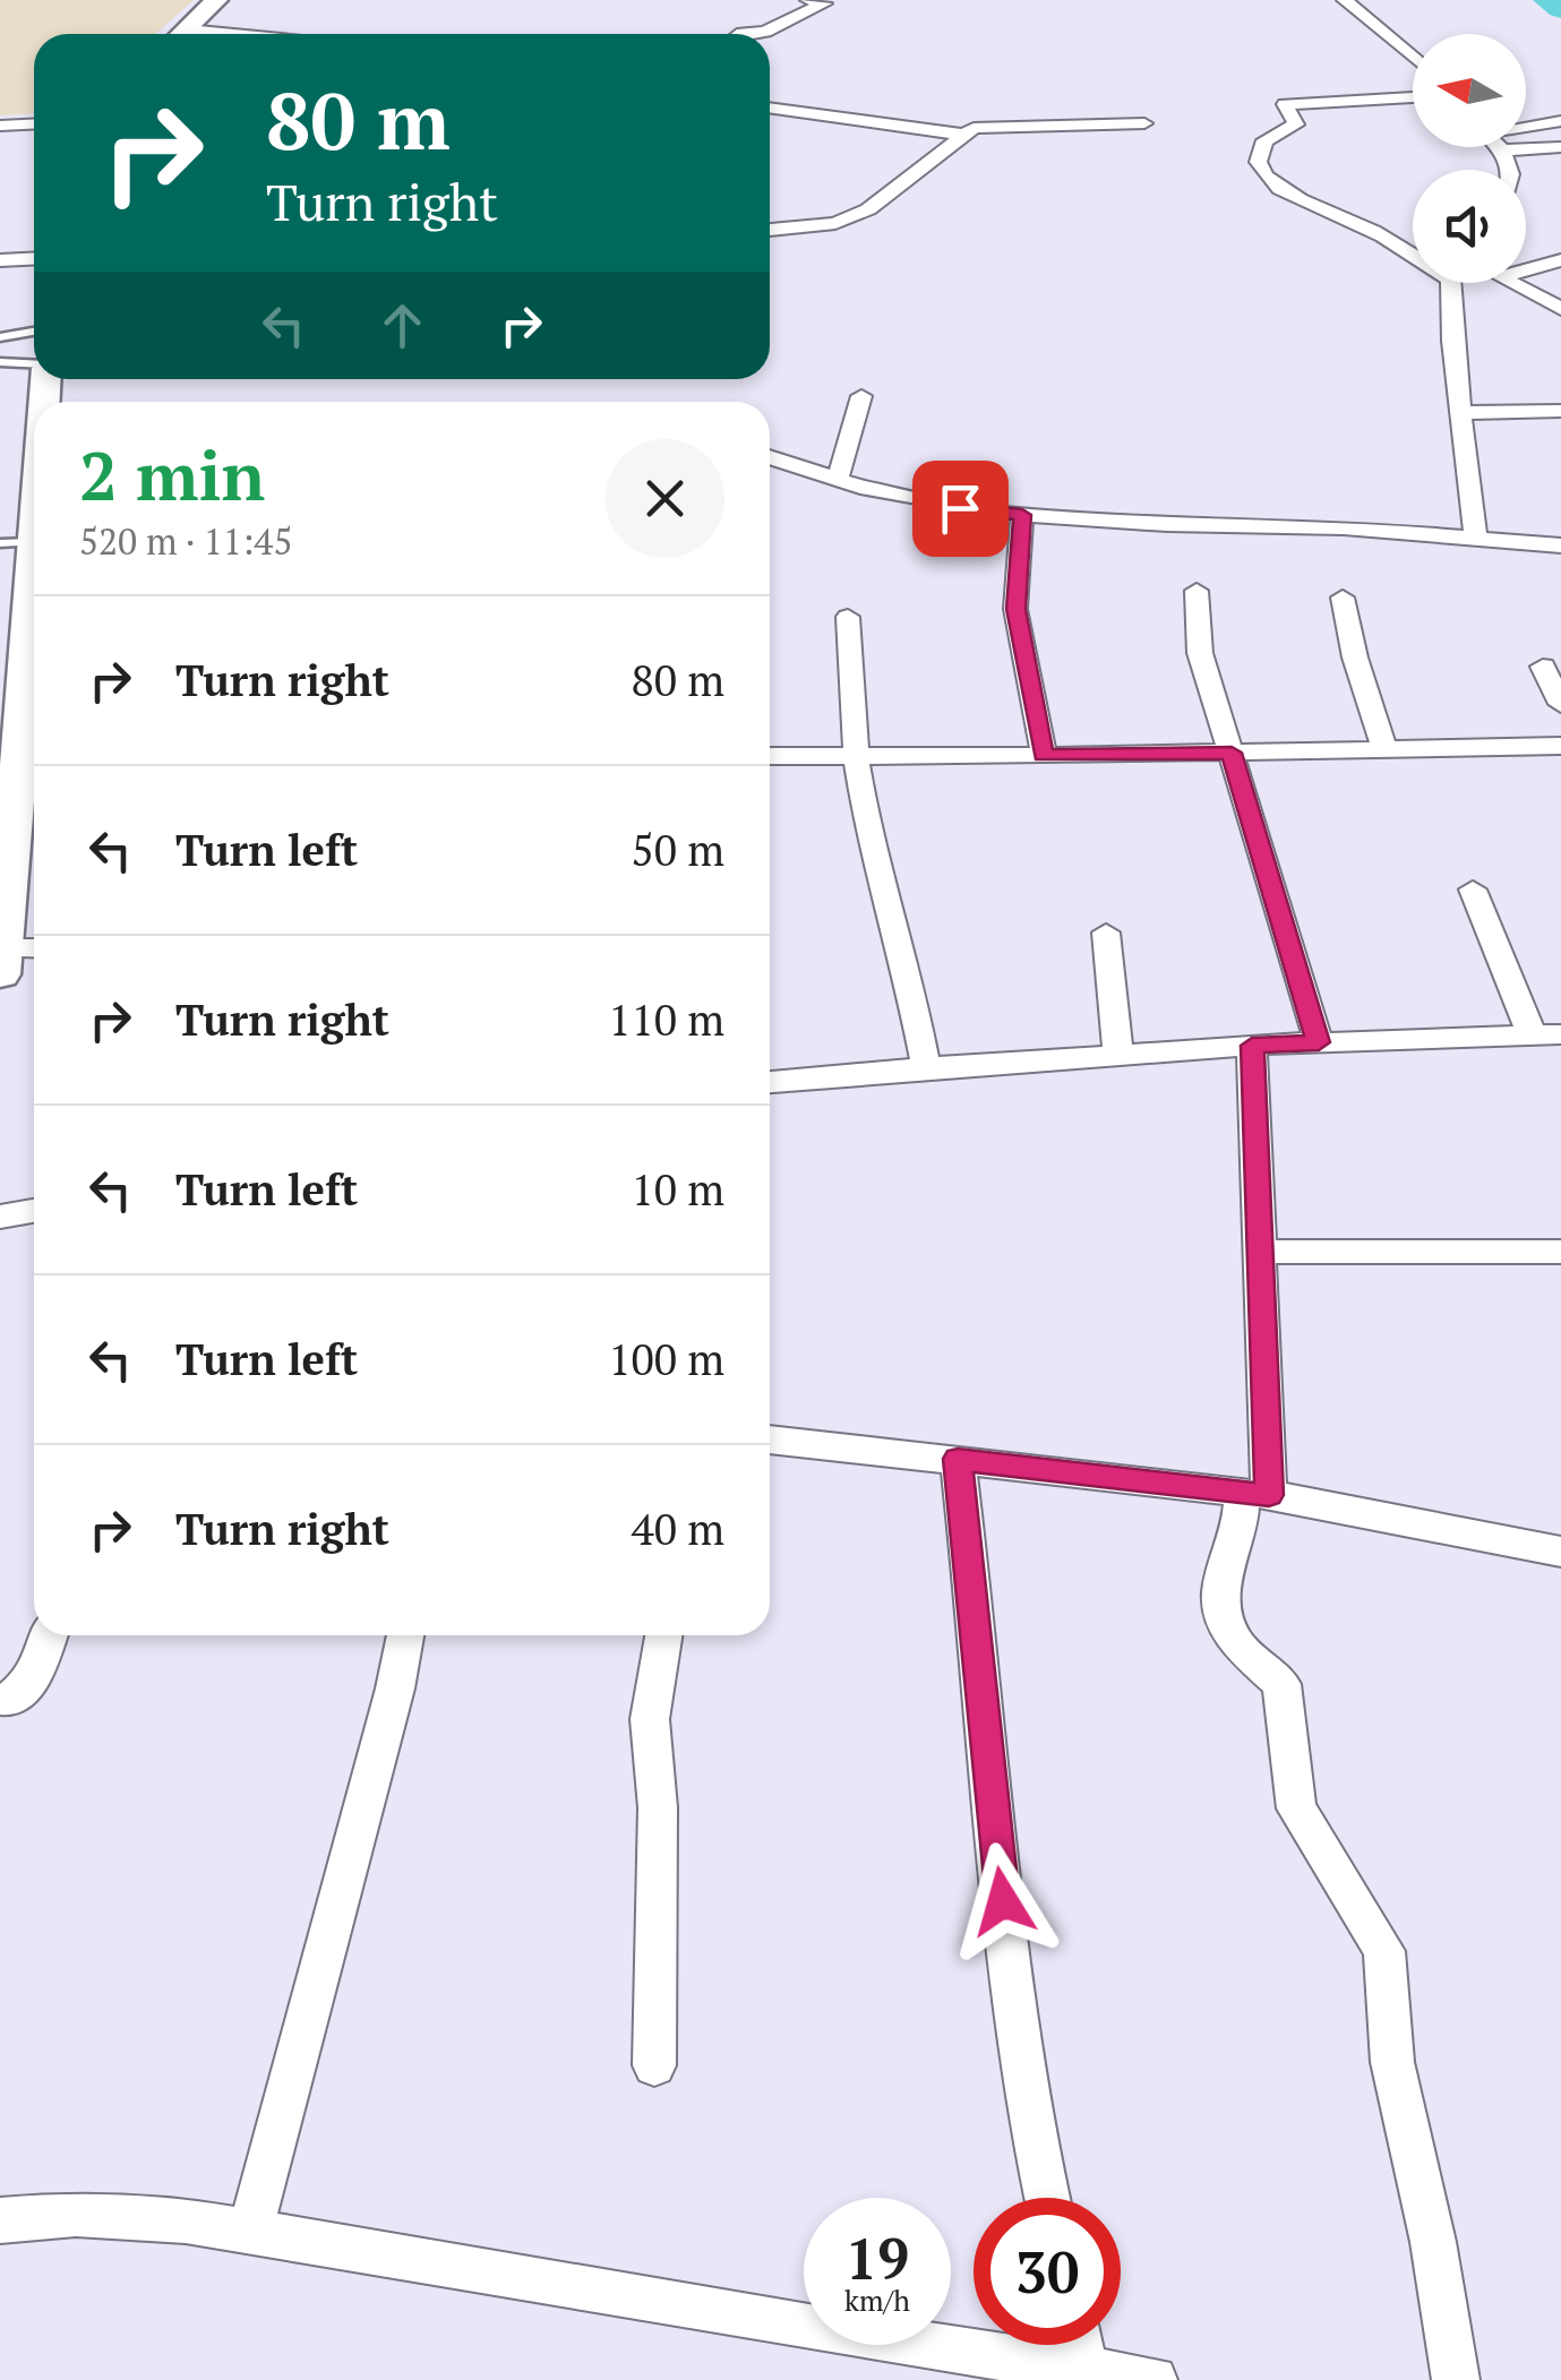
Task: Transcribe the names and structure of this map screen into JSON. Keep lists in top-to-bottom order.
{
  "north": "left",
  "page": {
    "turn": ["80 m", "Turn right"],
    "heading": ["2 min", "520 m · 11:45"],
    "list": [
      {
        "name": "Turn right",
        "value": "80 m"
      },
      {
        "name": "Turn left",
        "value": "50 m"
      },
      {
        "name": "Turn right",
        "value": "110 m"
      },
      {
        "name": "Turn left",
        "value": "10 m"
      },
      {
        "name": "Turn left",
        "value": "100 m"
      },
      {
        "name": "Turn right",
        "value": "40 m"
      }
    ],
    "speed": "19 km/h",
    "limit": "30"
  }
}
